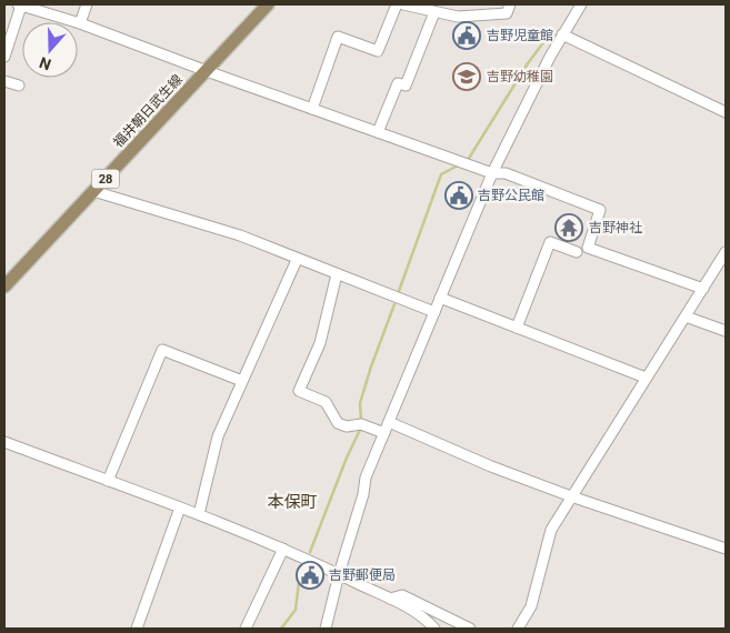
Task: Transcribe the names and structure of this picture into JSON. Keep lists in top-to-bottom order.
{
  "streets": {
    "main road": ["福井朝日武生線", "28"]
  },
  "districts": ["本保町"],
  "places": {
    "public building": ["吉野児童館", "吉野公民館", "吉野郵便局"],
    "school or university": ["吉野幼稚園"],
    "temple": ["吉野神社"]
  },
  "north": "bottom"
}
